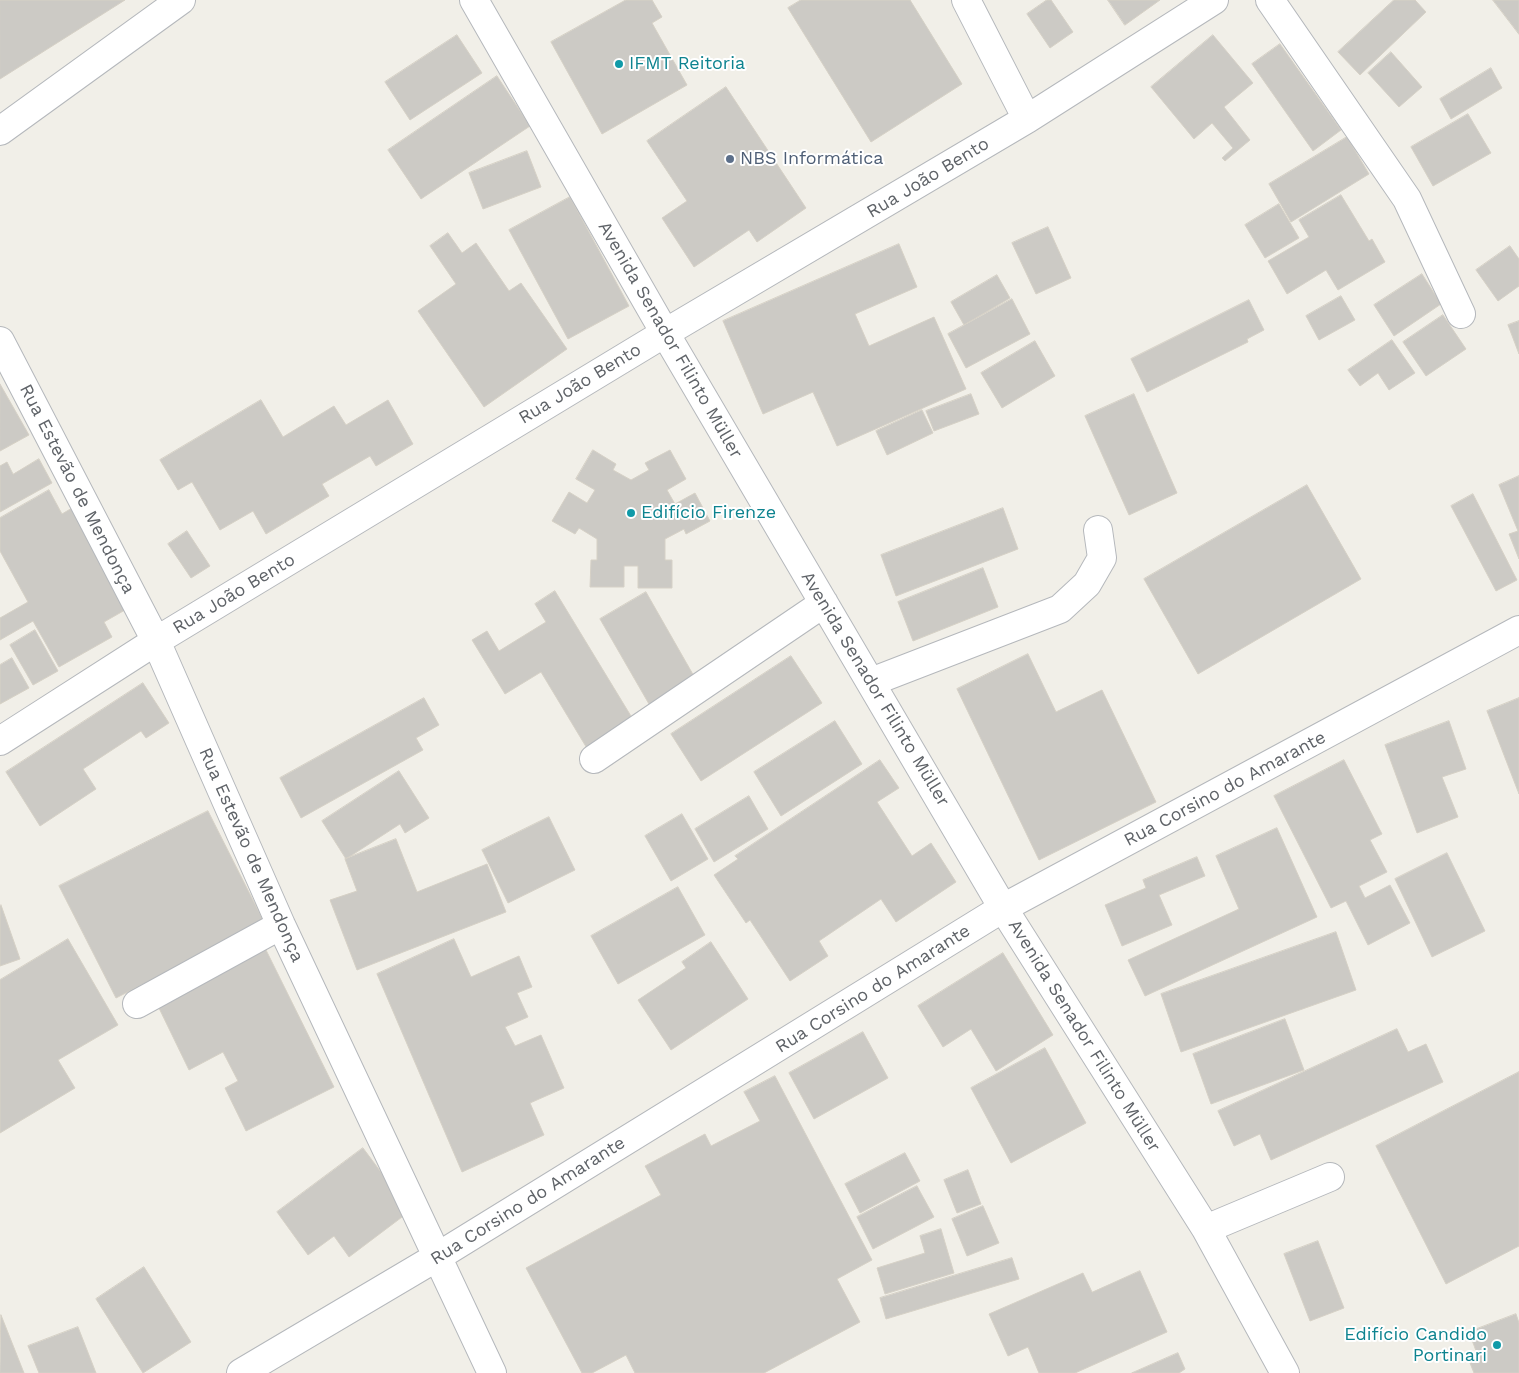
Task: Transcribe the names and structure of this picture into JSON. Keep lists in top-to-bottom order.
{
  "streets": {
    "street": [
      "Rua João Bento",
      "Avenida Senador Filinto Müller",
      "Rua Estevão de Mendonça",
      "Rua Corsino do Amarante"
    ]
  },
  "crossings": [
    ["Rua João Bento", "Avenida Senador Filinto Müller"],
    ["Rua João Bento", "Rua Estevão de Mendonça"],
    ["Avenida Senador Filinto Müller", "Rua Corsino do Amarante"],
    ["Rua Estevão de Mendonça", "Rua Corsino do Amarante"]
  ],
  "places": [
    "IFMT Reitoria",
    "NBS Informática",
    "Edifício Firenze",
    "Edifício Candido Portinari"
  ]
}
